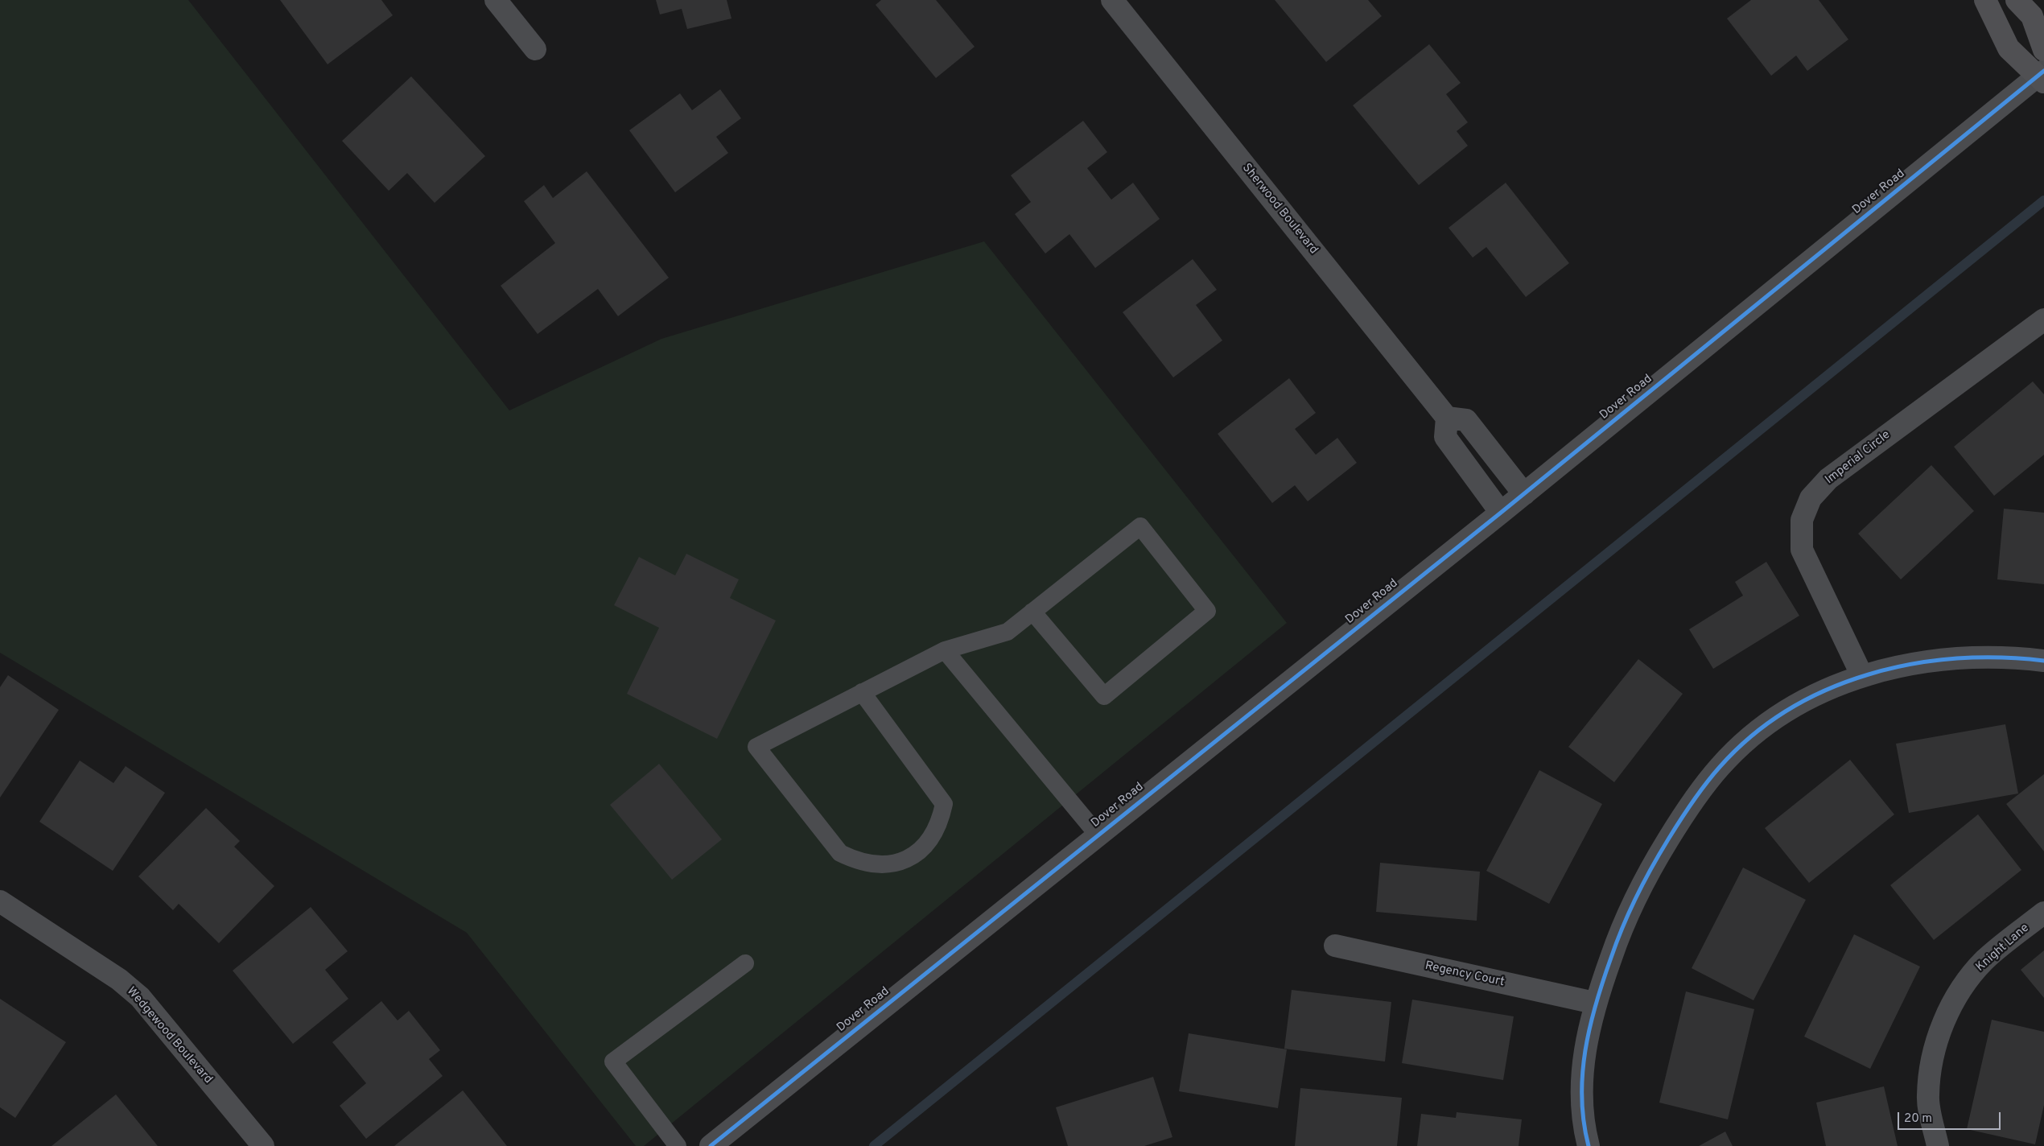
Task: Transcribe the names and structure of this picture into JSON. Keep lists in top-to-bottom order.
{
  "streets": {
    "street": [
      "Dover Road",
      "Sherwood Boulevard",
      "Imperial Circle",
      "Knight Lane",
      "Regency Court",
      "Wedgewood Boulevard"
    ]
  },
  "scale_bar": "20 m"
}
